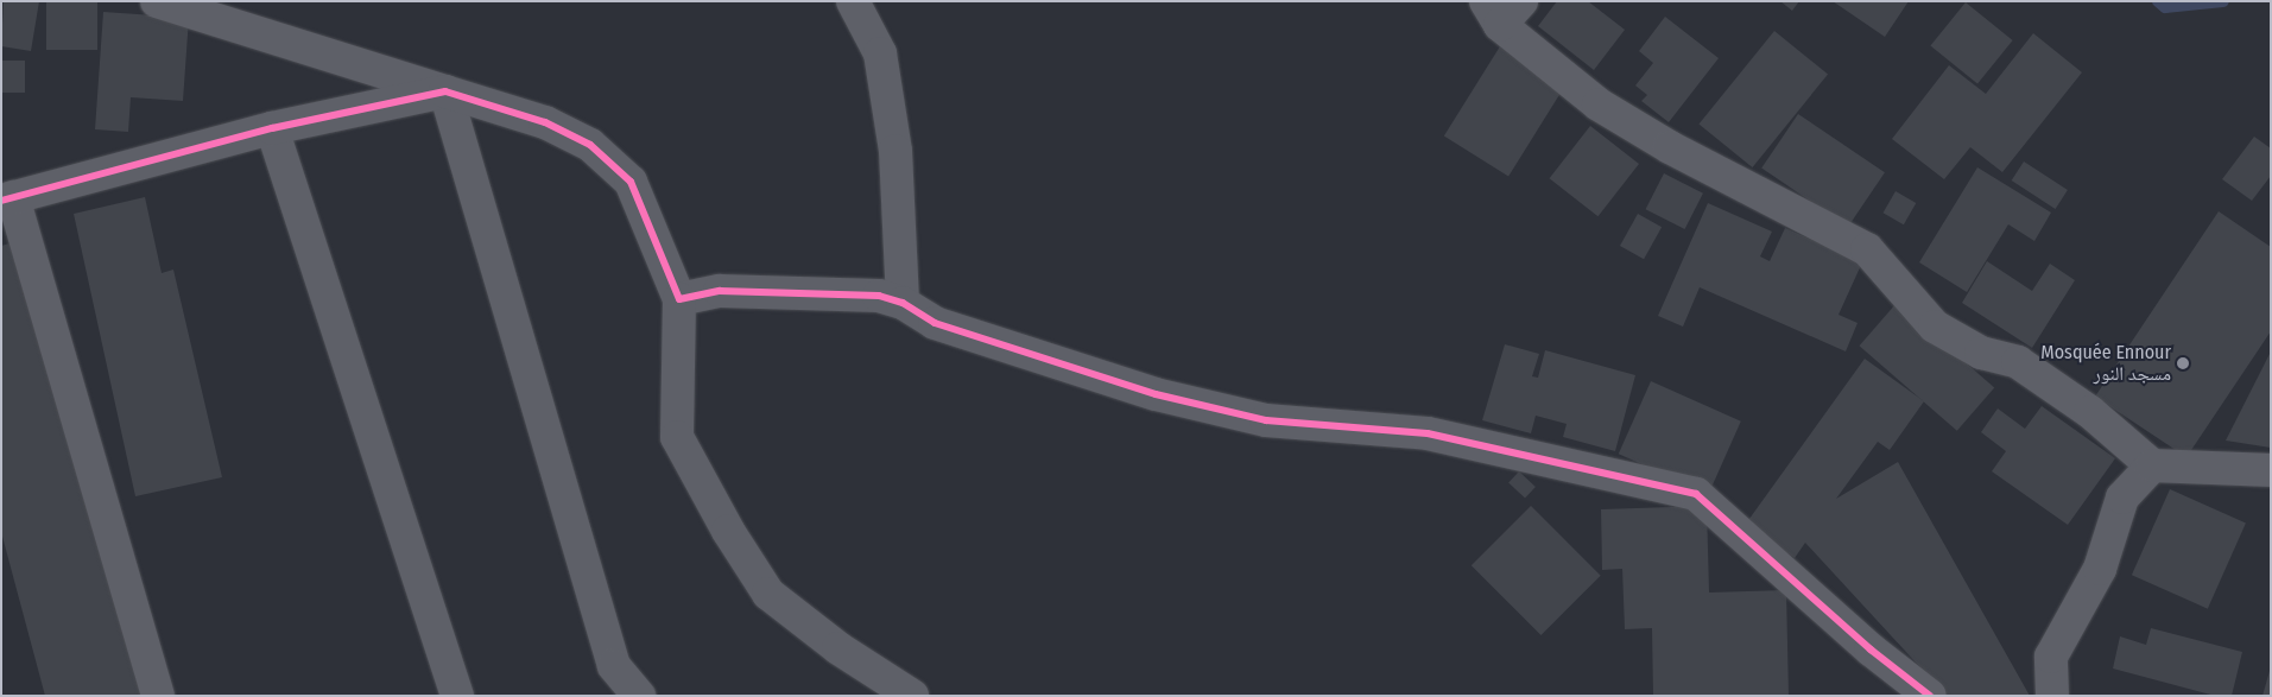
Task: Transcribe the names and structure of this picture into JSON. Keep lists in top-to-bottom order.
{
  "places": ["Mosquée Ennour مسجد النور"]
}
